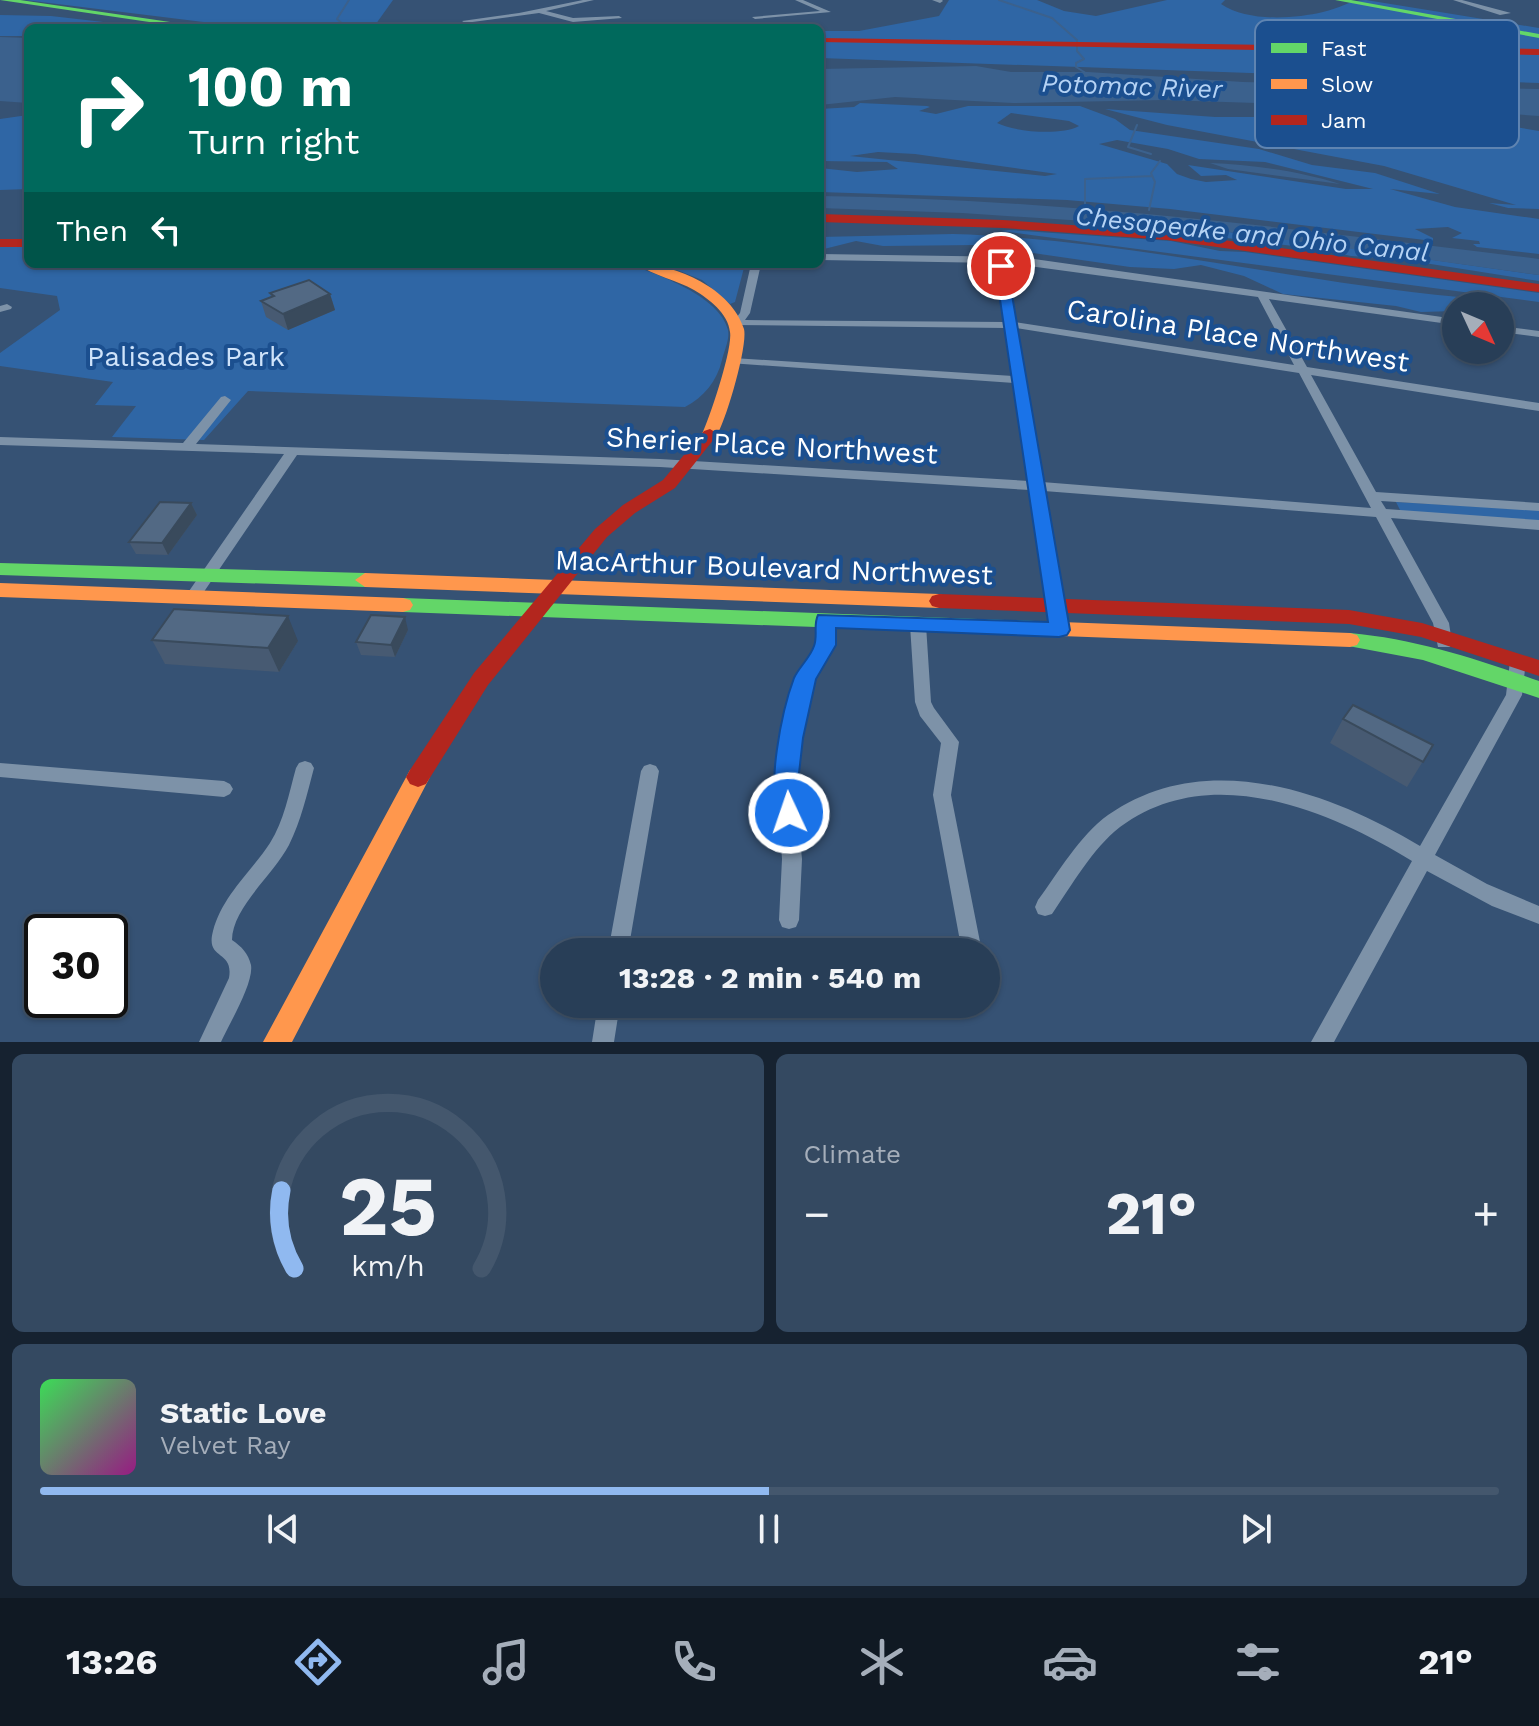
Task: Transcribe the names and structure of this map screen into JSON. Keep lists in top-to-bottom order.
{
  "streets": {
    "main road": ["MacArthur Boulevard Northwest"],
    "street": ["Carolina Place Northwest", "Sherier Place Northwest"]
  },
  "water": ["Potomac River", "Chesapeake and Ohio Canal"],
  "parks": ["Palisades Park"],
  "legend": ["Fast", "Slow", "Jam"],
  "north": "bottom right",
  "page": {
    "turn": ["100 m", "Turn right"],
    "then": "Then",
    "limit": "30",
    "trip": "13:28 · 2 min · 540 m",
    "tile": "Climate",
    "heat": ["−", "21°", "+"],
    "song": ["Static Love", "Velvet Ray"],
    "tabs": ["13:26", "21°"],
    "gauge": ["25", "km/h"]
  }
}
